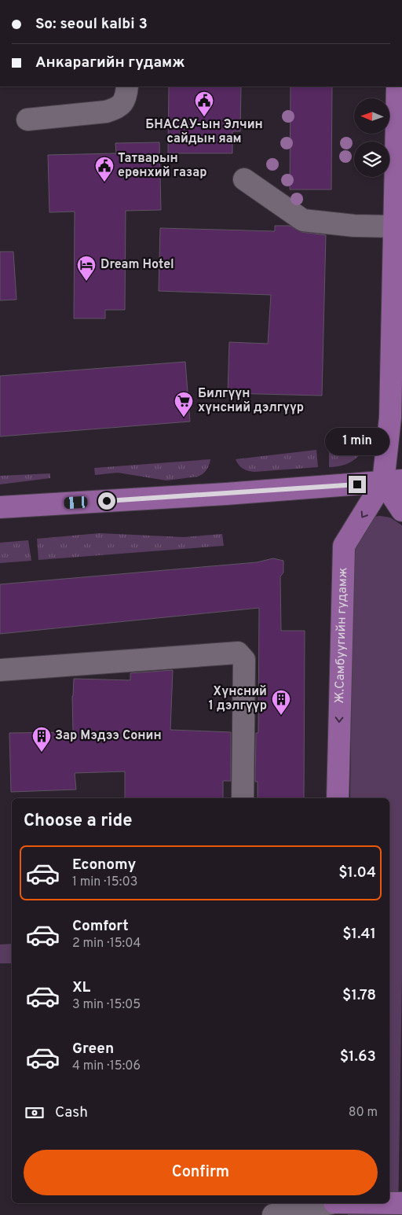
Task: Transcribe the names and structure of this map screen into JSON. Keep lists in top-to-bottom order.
{
  "streets": {
    "main road": ["Ж.Самбуугийн гудамж"]
  },
  "one_way": ["Ж.Самбуугийн гудамж"],
  "places": {
    "public building": ["БНАСАУ-ын Элчин сайдын яам", "Татварын ерөнхий газар"],
    "hotel": ["Dream Hotel"],
    "supermarket": ["Билгүүн хүнсний дэлгүүр"],
    "building": ["Хүнсний 1 дэлгүүр", "Зар Мэдээ Сонин"]
  },
  "north": "left",
  "page": {
    "banner": ["So: seoul kalbi 3", "Анкарагийн гудамж"],
    "bubble": "1 min",
    "heading": "Choose a ride",
    "list": [
      {
        "name": "Economy",
        "note": "1 min · 15:03",
        "value": "$1.04"
      },
      {
        "name": "Comfort",
        "note": "2 min · 15:04",
        "value": "$1.41"
      },
      {
        "name": "XL",
        "note": "3 min · 15:05",
        "value": "$1.78"
      },
      {
        "name": "Green",
        "note": "4 min · 15:06",
        "value": "$1.63"
      }
    ],
    "pay": ["Cash", "80 m"],
    "buttons": "Confirm"
  }
}
